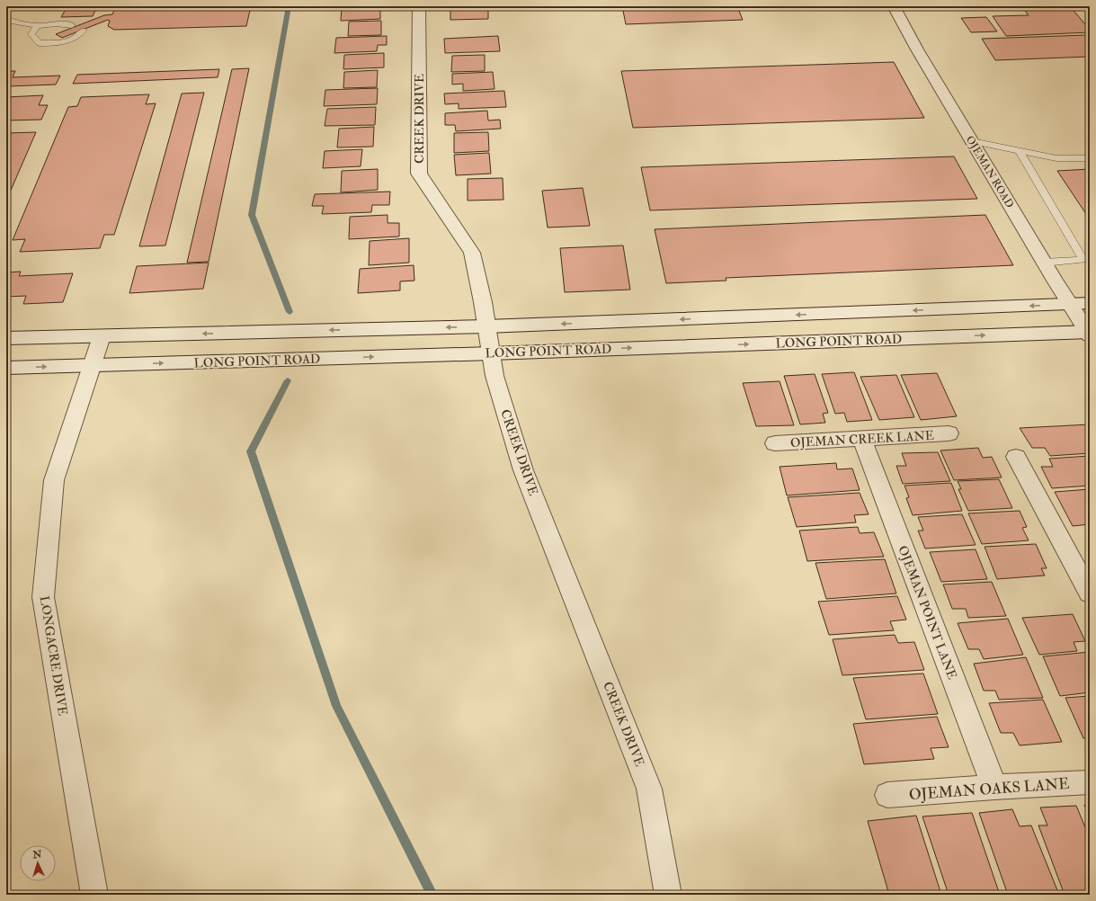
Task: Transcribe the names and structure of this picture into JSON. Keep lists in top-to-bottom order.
{
  "streets": {
    "street": [
      "CREEK DRIVE",
      "OJEMAN ROAD",
      "LONG POINT ROAD",
      "OJEMAN CREEK LANE",
      "OJEMAN POINT LANE",
      "LONGACRE DRIVE",
      "OJEMAN OAKS LANE"
    ]
  },
  "crossings": [
    ["CREEK DRIVE", "LONG POINT ROAD"],
    ["OJEMAN ROAD", "LONG POINT ROAD"],
    ["LONG POINT ROAD", "LONGACRE DRIVE"],
    ["OJEMAN CREEK LANE", "OJEMAN POINT LANE"],
    ["OJEMAN POINT LANE", "OJEMAN OAKS LANE"]
  ],
  "north": "top"
}
